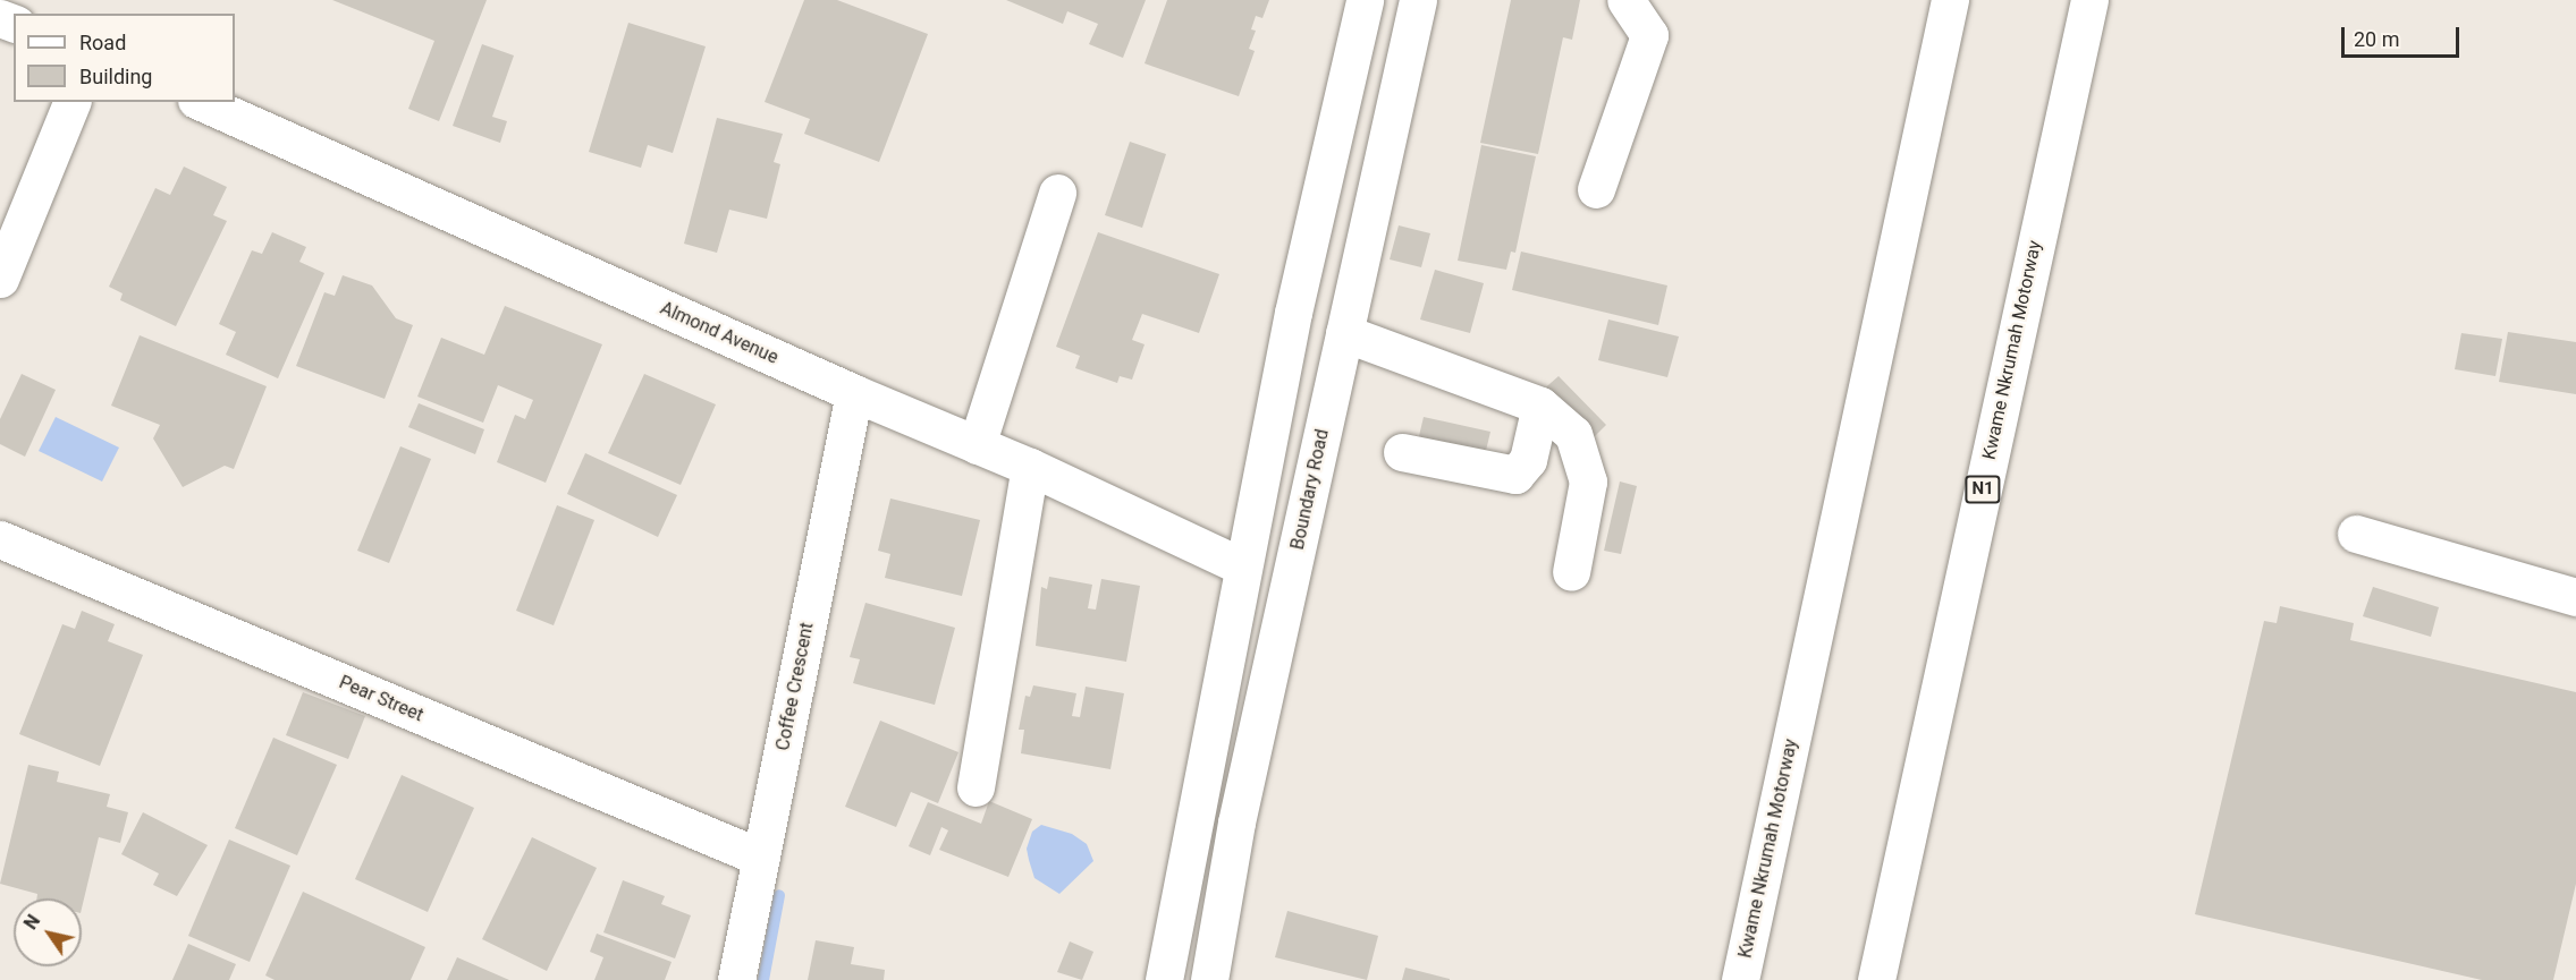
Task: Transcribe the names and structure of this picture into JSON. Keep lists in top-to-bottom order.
{
  "streets": {
    "main road": [
      "Almond Avenue",
      "Kwame Nkrumah Motorway",
      "Boundary Road",
      "N1",
      "Coffee Crescent",
      "Pear Street"
    ]
  },
  "crossings": [
    ["Almond Avenue", "Coffee Crescent"],
    ["Coffee Crescent", "Pear Street"]
  ],
  "legend": ["Road", "Building"],
  "scale_bar": "20 m",
  "north": "top left"
}
